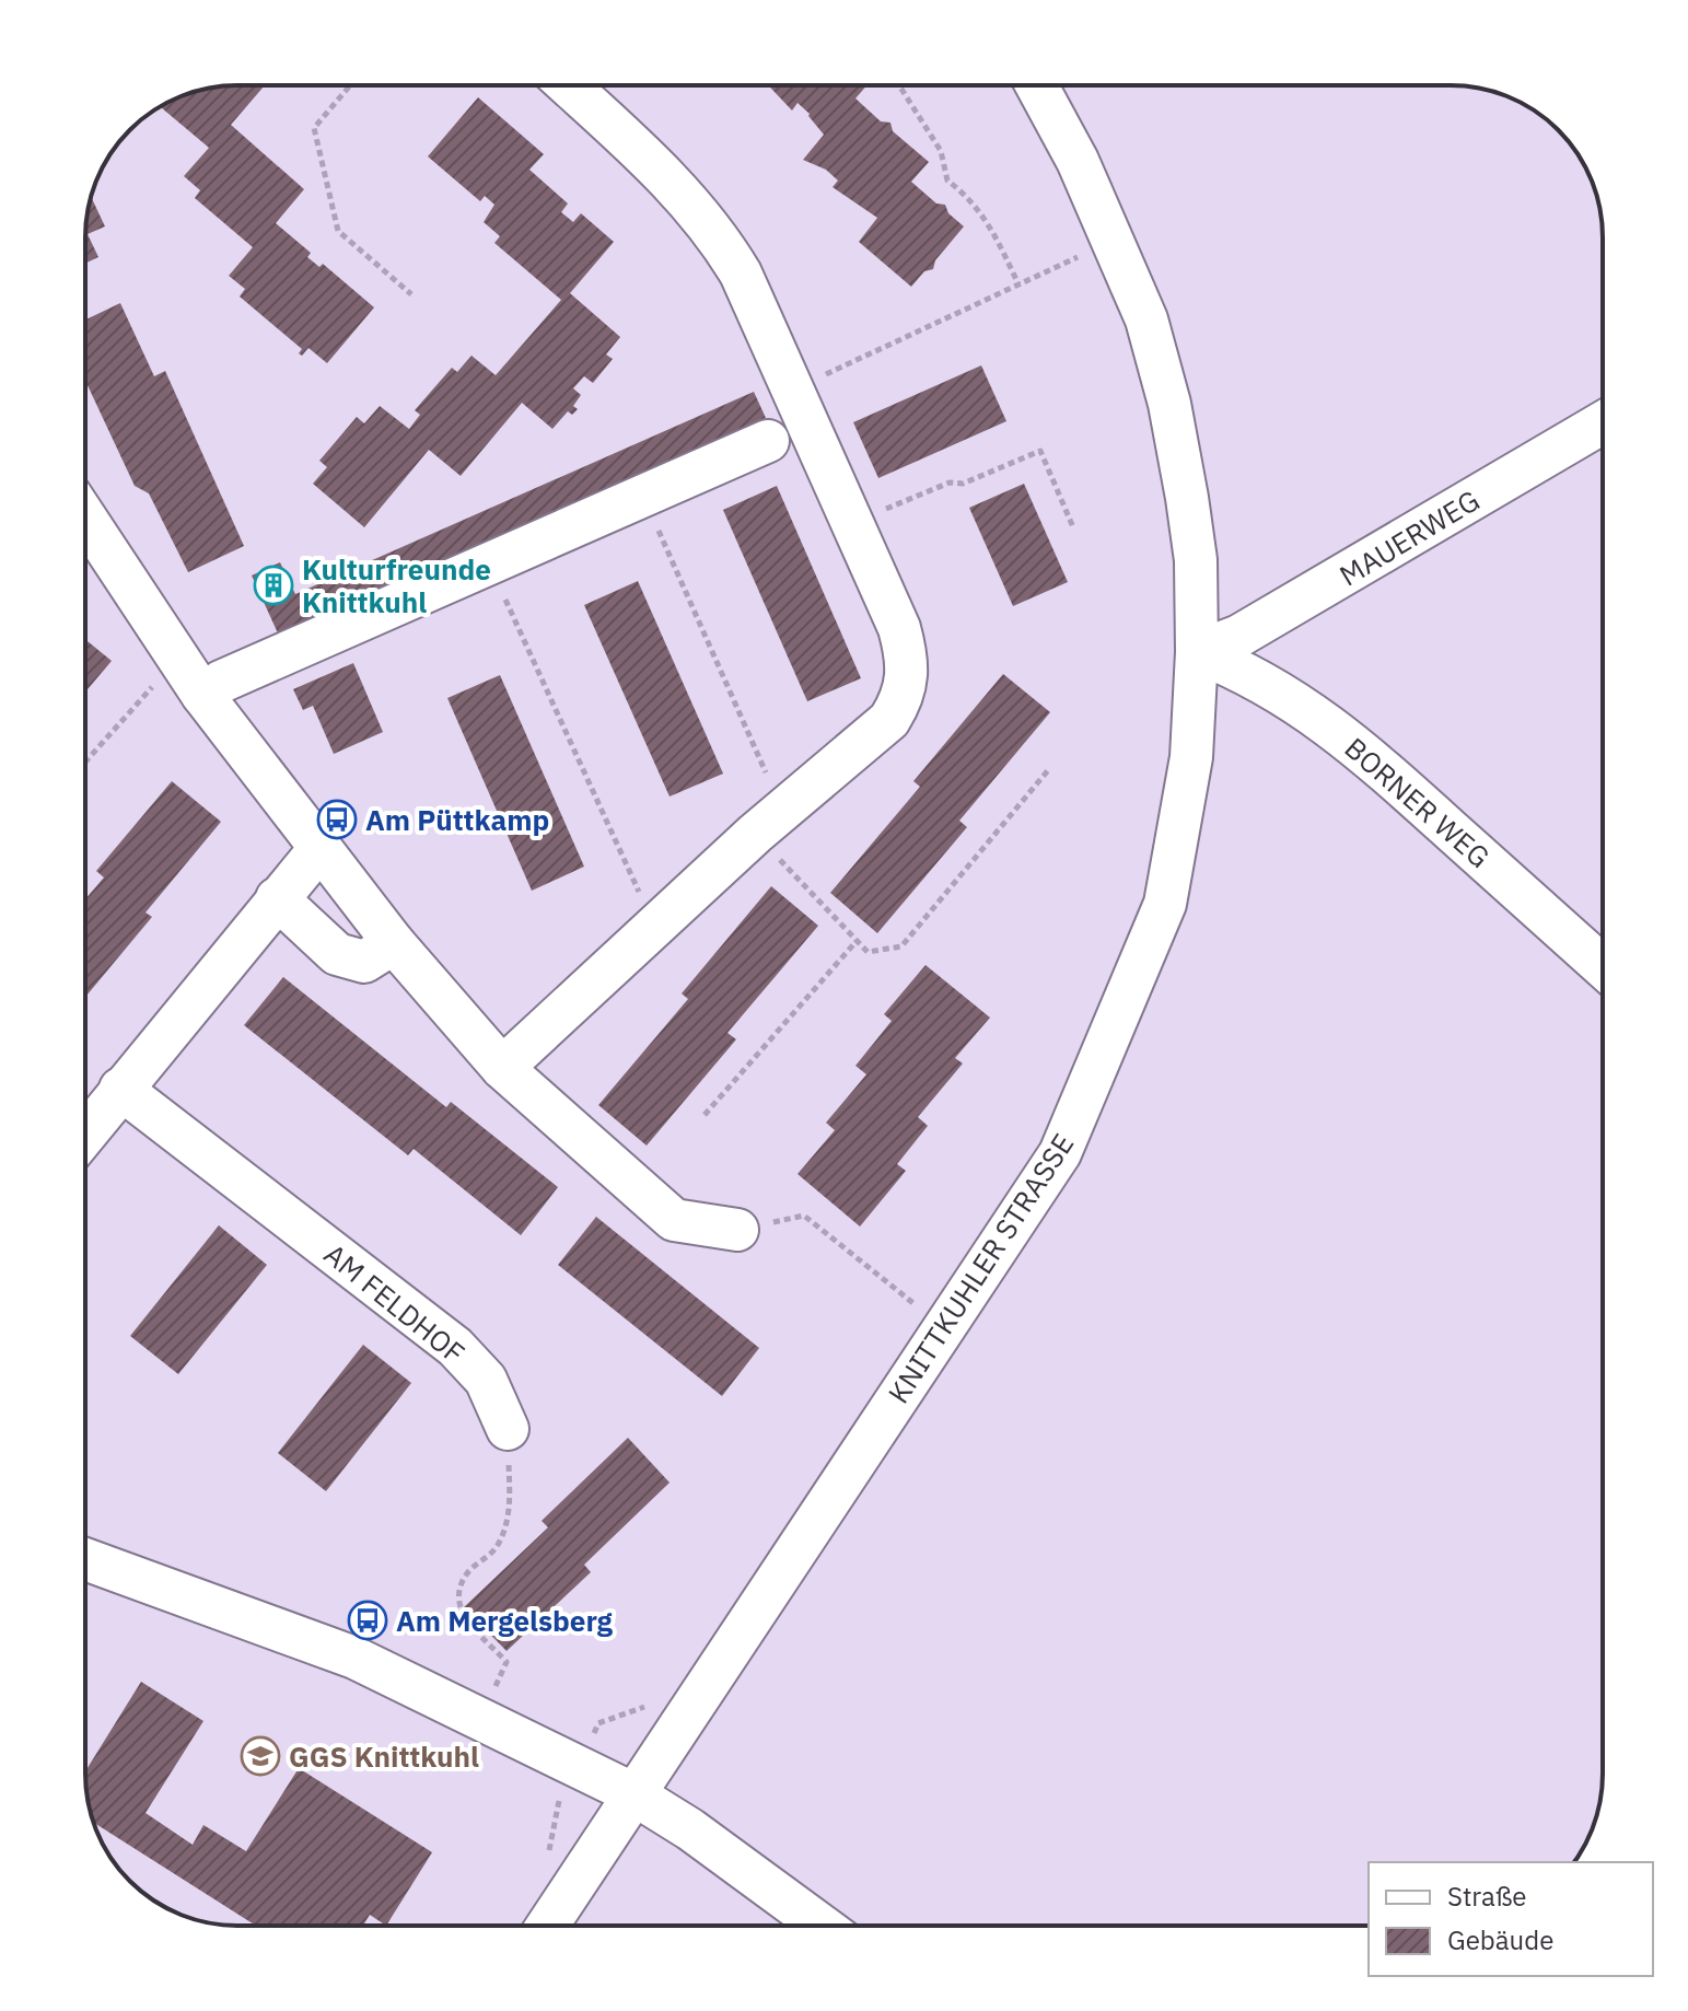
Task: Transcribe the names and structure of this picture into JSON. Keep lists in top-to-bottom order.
{
  "streets": {
    "street": [
      "MAUERWEG",
      "BORNER WEG",
      "KNITTKUHLER STRASSE",
      "AM FELDHOF"
    ]
  },
  "crossings": [
    ["MAUERWEG", "BORNER WEG"],
    ["MAUERWEG", "KNITTKUHLER STRASSE"],
    ["BORNER WEG", "KNITTKUHLER STRASSE"]
  ],
  "places": {
    "building": ["Kulturfreunde Knittkuhl"],
    "bus stop": ["Am Püttkamp", "Am Mergelsberg"],
    "school or university": ["GGS Knittkuhl"]
  },
  "legend": ["Straße", "Gebäude"]
}
